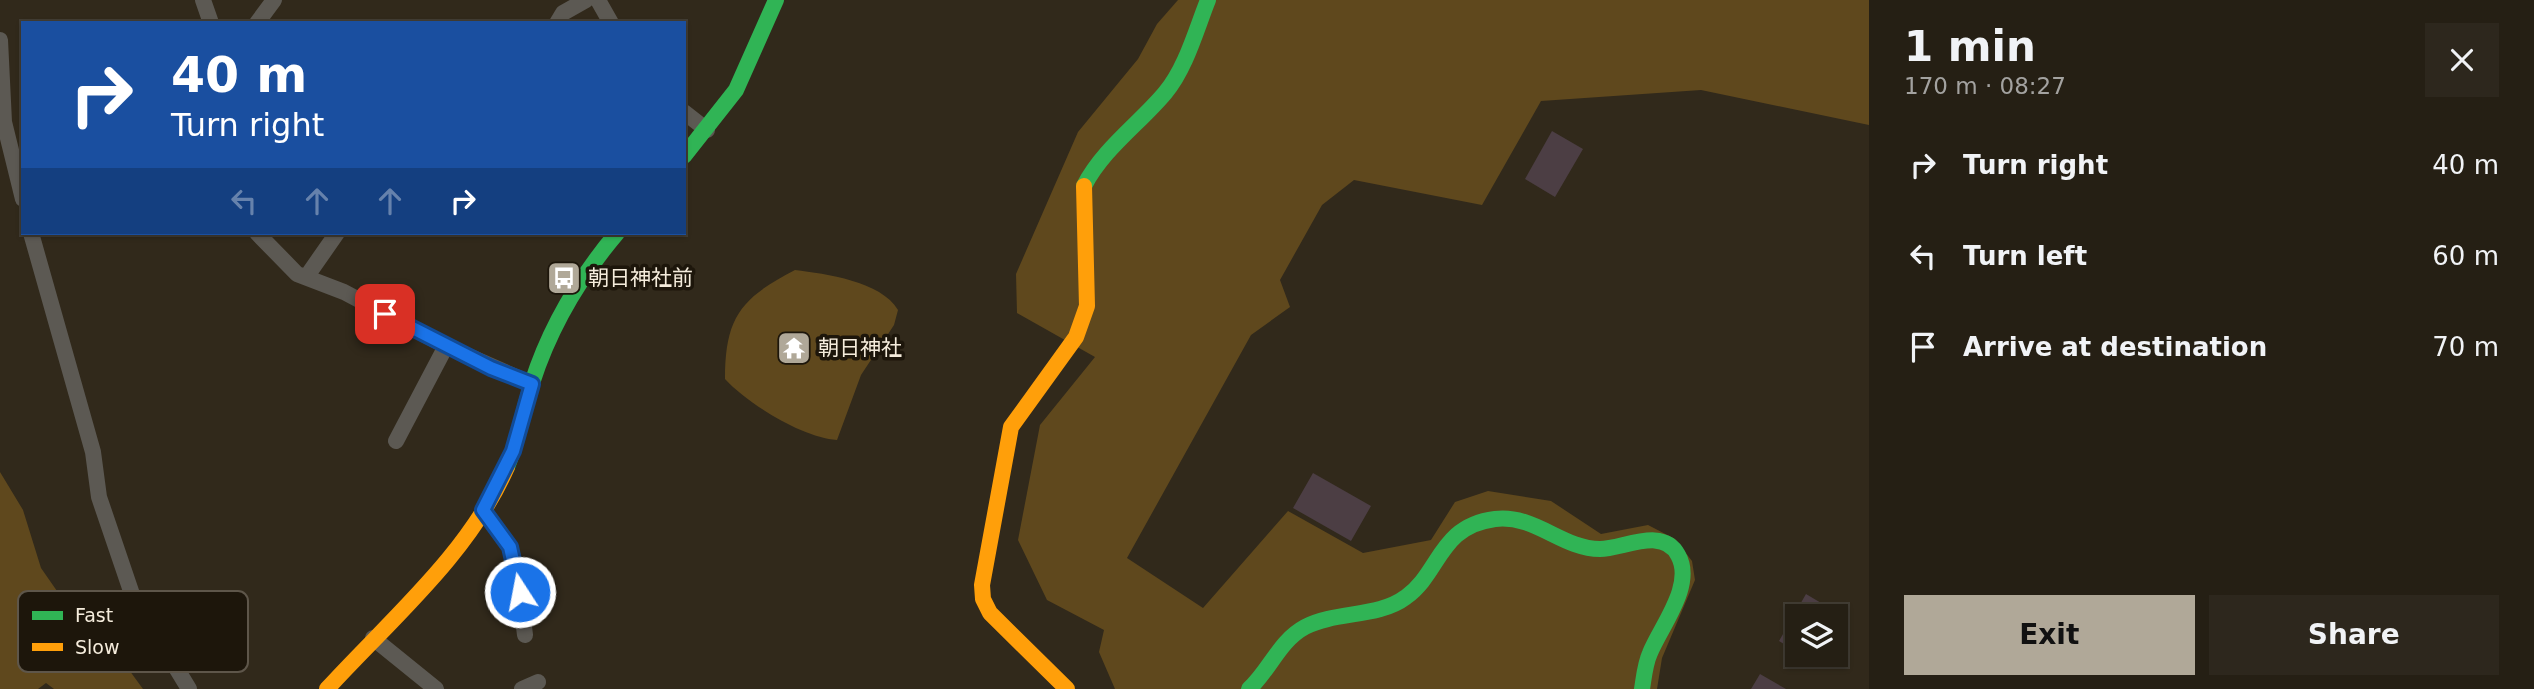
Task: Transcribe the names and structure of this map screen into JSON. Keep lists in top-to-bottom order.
{
  "places": {
    "bus stop": ["朝日神社前"],
    "temple": ["朝日神社"]
  },
  "legend": ["Fast", "Slow"],
  "page": {
    "heading": ["1 min", "170 m · 08:27"],
    "turn": ["40 m", "Turn right"],
    "list": [
      {
        "name": "Turn right",
        "value": "40 m"
      },
      {
        "name": "Turn left",
        "value": "60 m"
      },
      {
        "name": "Arrive at destination",
        "value": "70 m"
      }
    ],
    "buttons": ["Exit", "Share"]
  }
}
